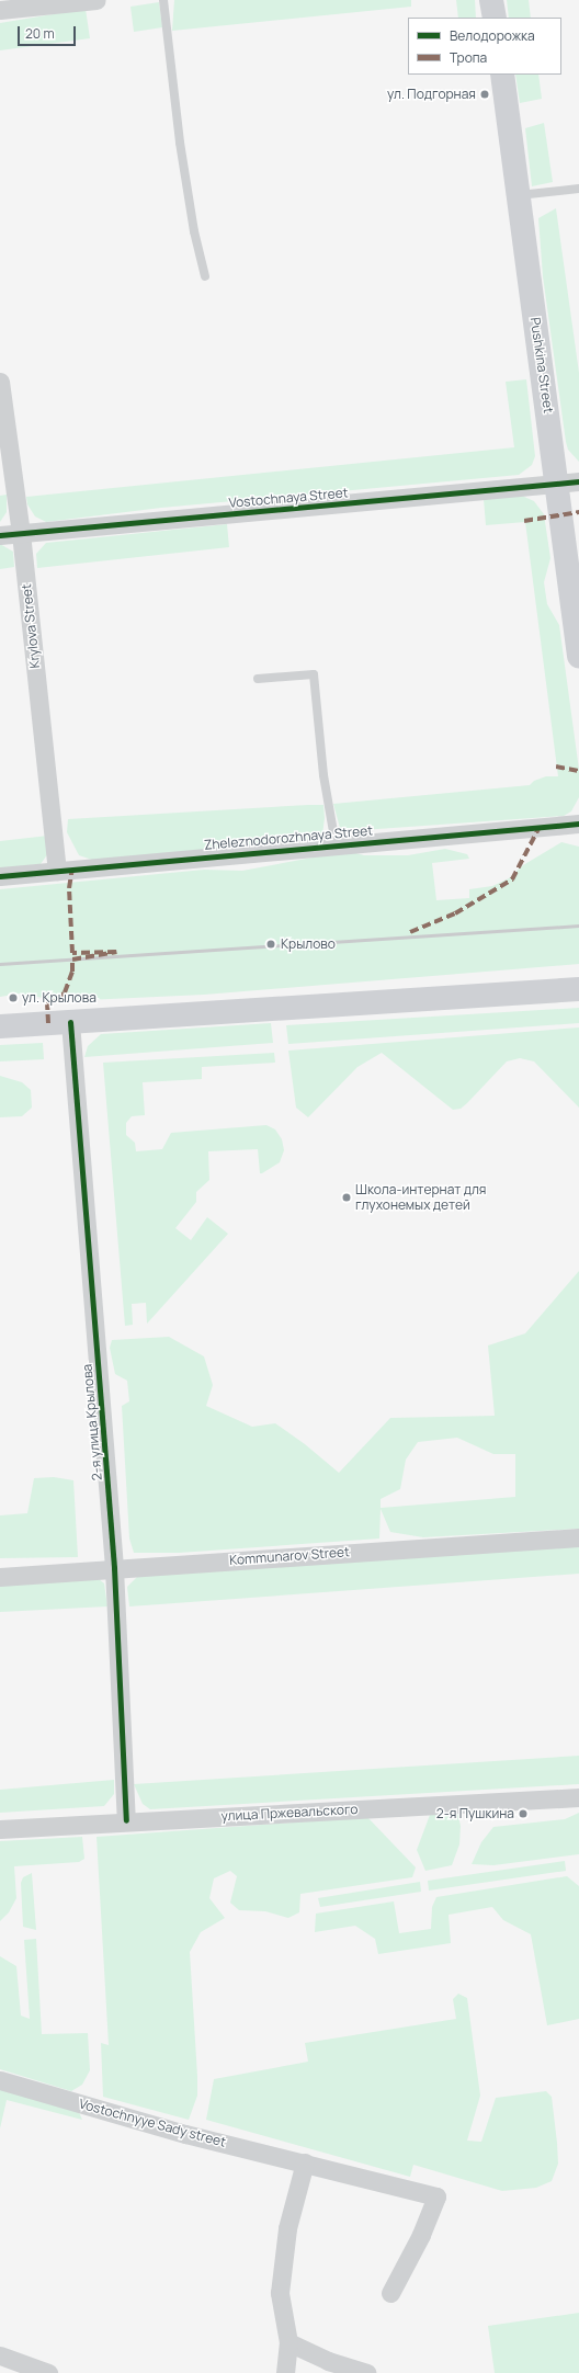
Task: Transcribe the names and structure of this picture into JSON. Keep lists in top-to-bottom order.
{
  "streets": {
    "main road": ["Pushkina Street"],
    "street": [
      "Vostochnaya Street",
      "Krylova Street",
      "Zheleznodorozhnaya Street",
      "2-я улица Крылова",
      "Kommunarov Street",
      "улица Пржевальского",
      "Vostochnyye Sady street"
    ]
  },
  "crossings": [
    ["Pushkina Street", "Vostochnaya Street"],
    ["Vostochnaya Street", "Krylova Street"],
    ["Krylova Street", "Zheleznodorozhnaya Street"],
    ["2-я улица Крылова", "Kommunarov Street"],
    ["2-я улица Крылова", "улица Пржевальского"]
  ],
  "places": [
    "ул. Подгорная",
    "Крылово",
    "ул. Крылова",
    "Школа-интернат для глухонемых детей",
    "2-я Пушкина"
  ],
  "legend": ["Велодорожка", "Тропа"],
  "scale_bar": "20 m"
}
